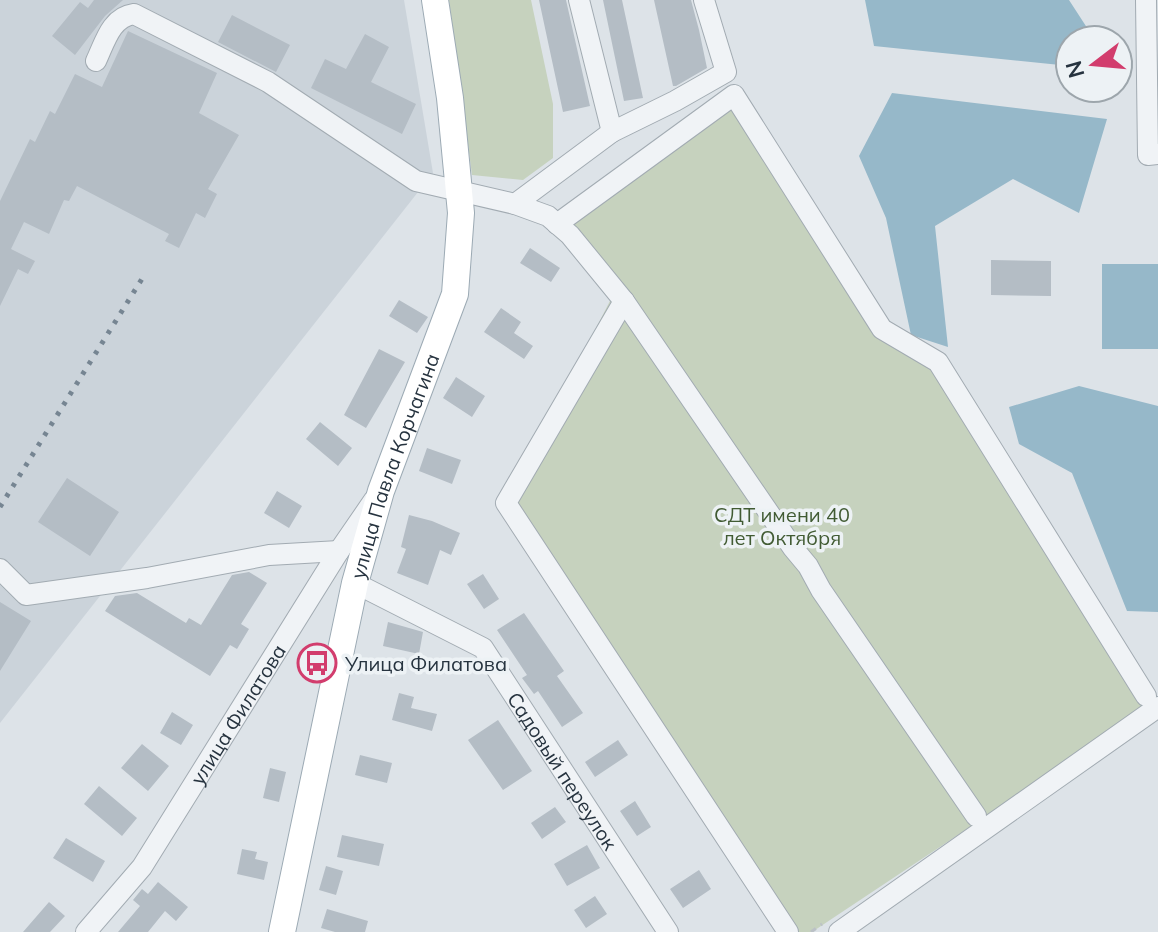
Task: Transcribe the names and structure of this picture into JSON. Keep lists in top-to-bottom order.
{
  "streets": {
    "main road": ["улица Павла Корчагина"],
    "street": ["улица Филатова", "Садовый переулок"]
  },
  "crossings": [
    ["улица Павла Корчагина", "улица Филатова"],
    ["улица Павла Корчагина", "Садовый переулок"],
    ["улица Филатова", "Садовый переулок"]
  ],
  "parks": ["СДТ имени 40 лет Октября"],
  "places": {
    "bus stop": ["Улица Филатова"]
  },
  "north": "left"
}
